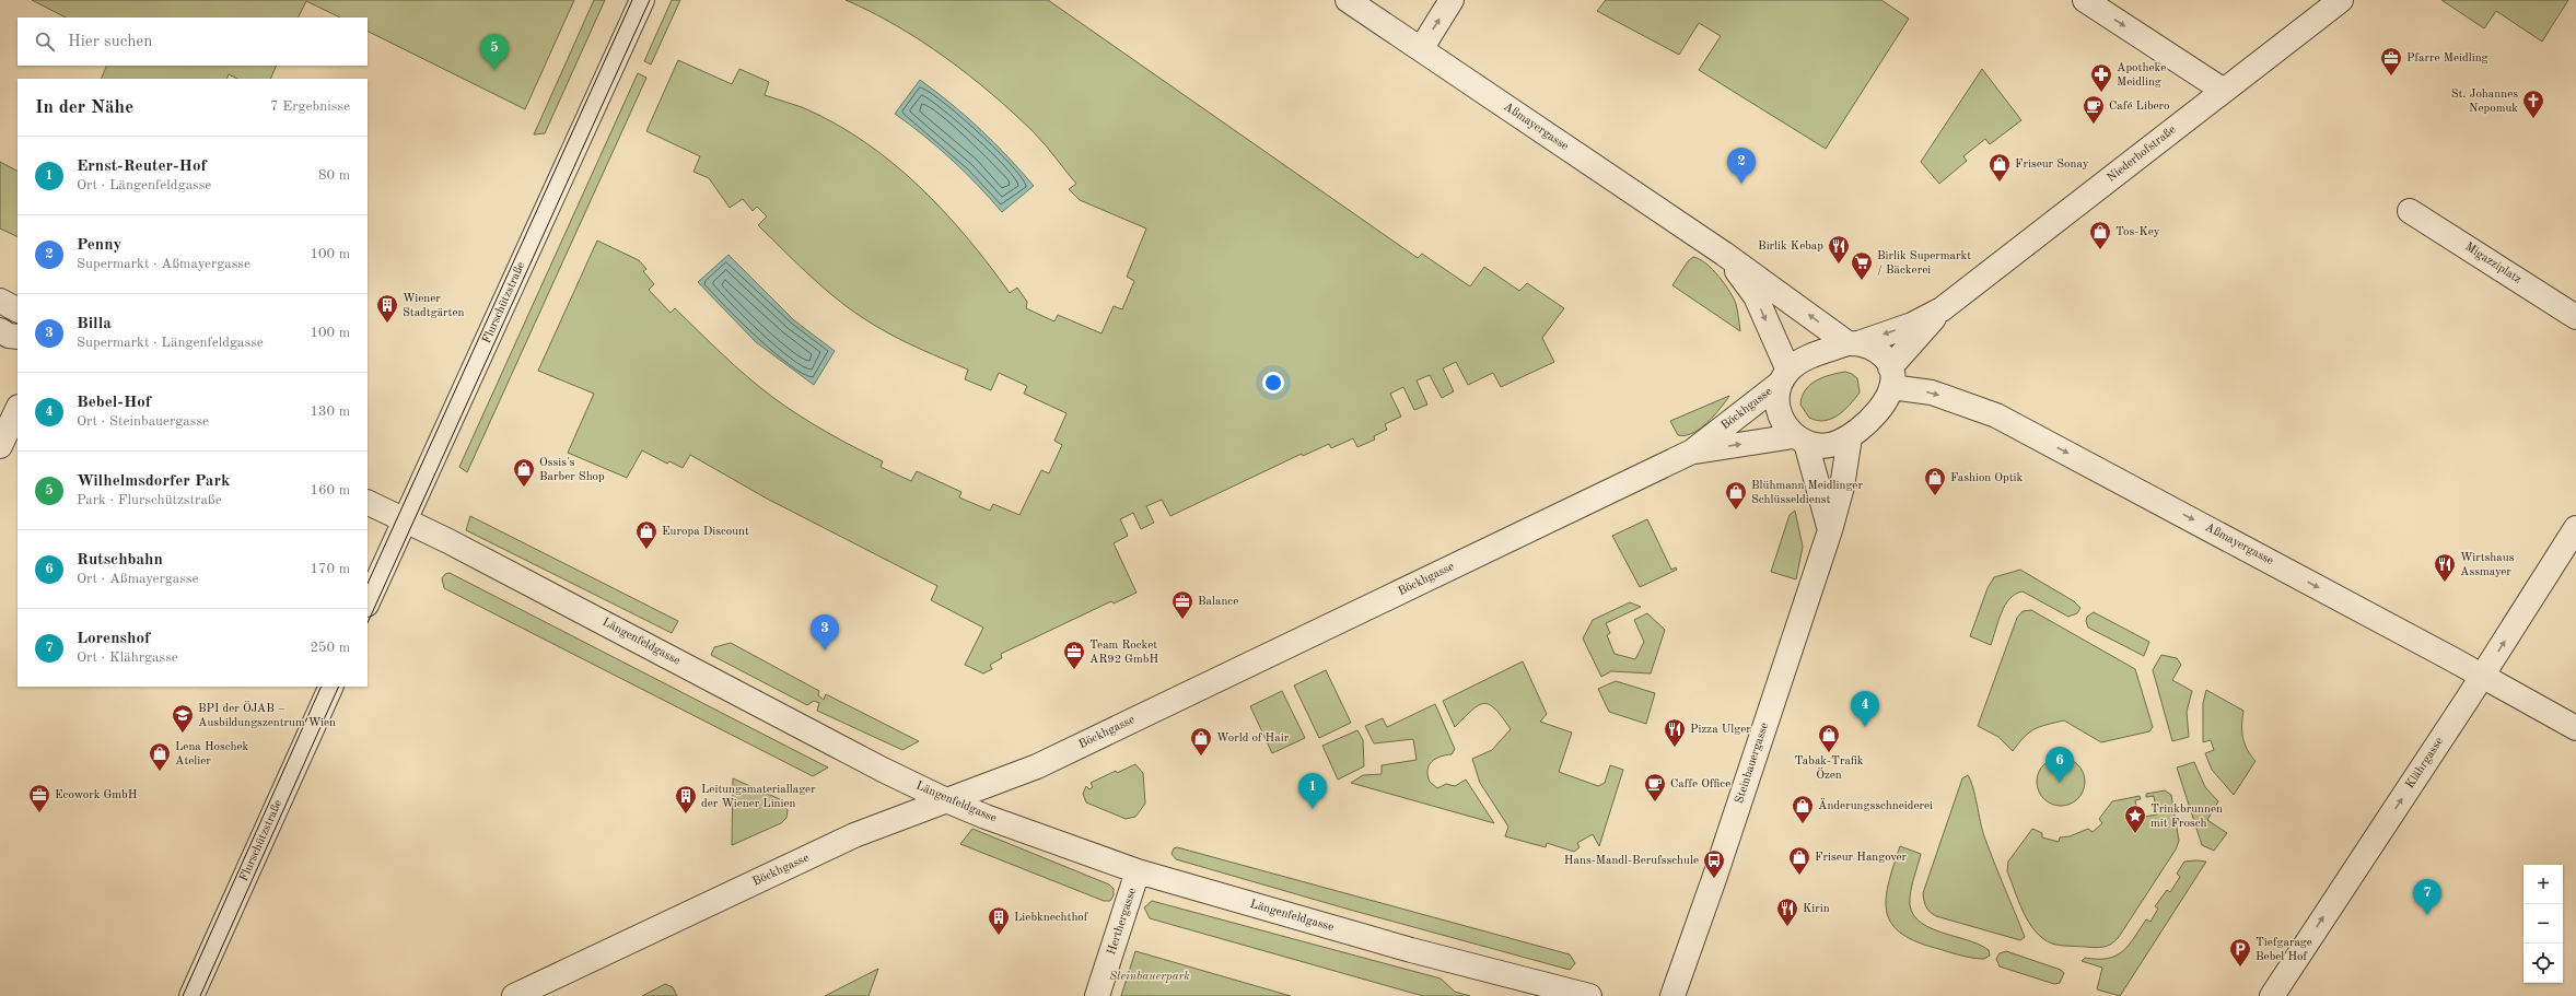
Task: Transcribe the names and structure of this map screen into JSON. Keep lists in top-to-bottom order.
{
  "streets": {
    "street": [
      "Aßmayergasse",
      "Niederhofstraße",
      "Migazziplatz",
      "Flurschützstraße",
      "Böckhgasse",
      "Längenfeldgasse",
      "Steinbauergasse",
      "Klährgasse",
      "Herthergasse"
    ]
  },
  "crossings": [
    ["Aßmayergasse", "Niederhofstraße"],
    ["Aßmayergasse", "Böckhgasse"],
    ["Aßmayergasse", "Steinbauergasse"],
    ["Aßmayergasse", "Klährgasse"],
    ["Niederhofstraße", "Böckhgasse"],
    ["Niederhofstraße", "Steinbauergasse"],
    ["Flurschützstraße", "Längenfeldgasse"],
    ["Böckhgasse", "Längenfeldgasse"],
    ["Böckhgasse", "Steinbauergasse"],
    ["Längenfeldgasse", "Herthergasse"]
  ],
  "one_way": ["Klährgasse"],
  "parks": ["Steinbauerpark"],
  "places": {
    "office": [
      "Pfarre Meidling",
      "Balance",
      "Team Rocket AR92 GmbH",
      "Ecowork GmbH"
    ],
    "pharmacy": ["Apotheke Meidling"],
    "church": ["St. Johannes Nepomuk"],
    "cafe": ["Café Libero", "Caffe Office"],
    "shop": [
      "Friseur Sonay",
      "Tos-Key",
      "Ossis's Barber Shop",
      "Fashion Optik",
      "Blühmann Meidlinger Schlüsseldienst",
      "Europa Discount",
      "Tabak-Trafik Özen",
      "World of Hair",
      "Lena Hoschek Atelier",
      "Änderungsschneiderei",
      "Friseur Hangover"
    ],
    "restaurant": [
      "Birlik Kebap",
      "Wirtshaus Assmayer",
      "Pizza Ulger",
      "Kirin"
    ],
    "supermarket": ["Birlik Supermarkt / Bäckerei"],
    "building": ["Wiener Stadtgärten", "Leitungsmateriallager der Wiener Linien", "Liebknechthof"],
    "school or university": ["BPI der ÖJAB – Ausbildungszentrum Wien"],
    "place": ["Trinkbrunnen mit Frosch"],
    "bus stop": ["Hans-Mandl-Berufsschule"],
    "parking": ["Tiefgarage Bebel Hof"]
  },
  "page": {
    "search": "Hier suchen",
    "pins": [
      "5",
      "2",
      "3",
      "4",
      "6",
      "1",
      "7"
    ],
    "heading": ["In der Nähe", "7 Ergebnisse"],
    "list": [
      {
        "mark": "1",
        "name": "Ernst-Reuter-Hof",
        "note": "Ort · Längenfeldgasse",
        "value": "80 m"
      },
      {
        "mark": "2",
        "name": "Penny",
        "note": "Supermarkt · Aßmayergasse",
        "value": "100 m"
      },
      {
        "mark": "3",
        "name": "Billa",
        "note": "Supermarkt · Längenfeldgasse",
        "value": "100 m"
      },
      {
        "mark": "4",
        "name": "Bebel-Hof",
        "note": "Ort · Steinbauergasse",
        "value": "130 m"
      },
      {
        "mark": "5",
        "name": "Wilhelmsdorfer Park",
        "note": "Park · Flurschützstraße",
        "value": "160 m"
      },
      {
        "mark": "6",
        "name": "Rutschbahn",
        "note": "Ort · Aßmayergasse",
        "value": "170 m"
      },
      {
        "mark": "7",
        "name": "Lorenshof",
        "note": "Ort · Klährgasse",
        "value": "250 m"
      }
    ],
    "map_buttons": ["+", "−"]
  }
}
